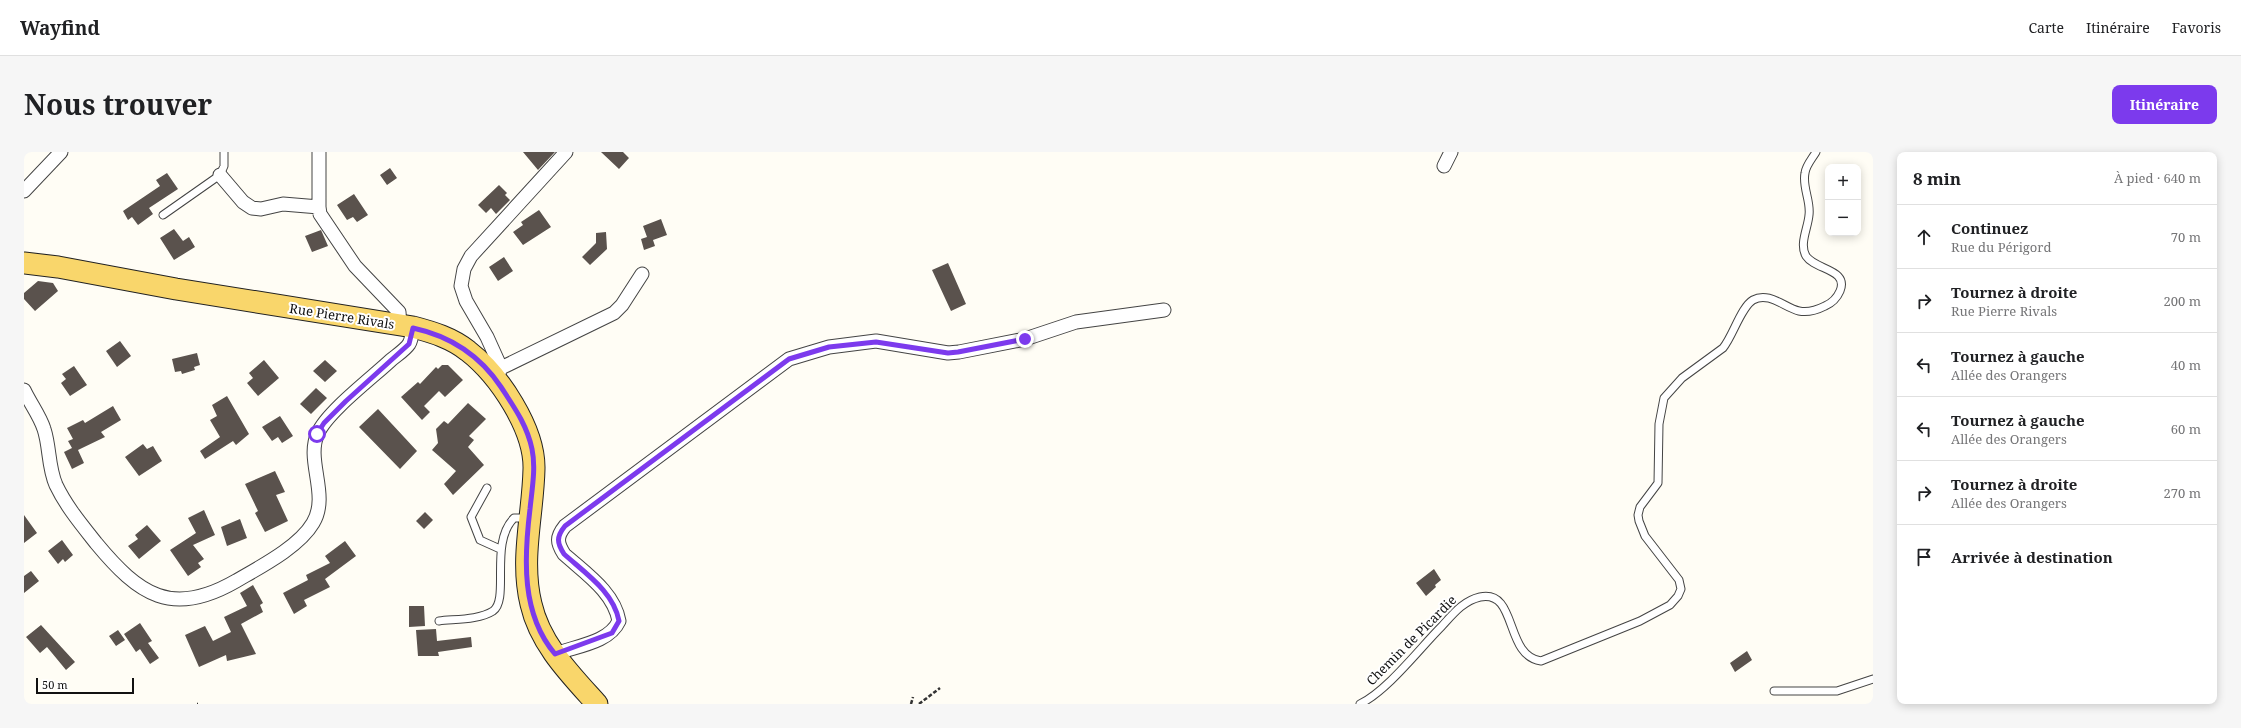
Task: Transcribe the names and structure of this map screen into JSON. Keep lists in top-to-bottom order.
{
  "streets": {
    "main road": ["Rue Pierre Rivals"],
    "lane": ["Chemin de Picardie"]
  },
  "scale_bar": "50 m",
  "page": {
    "header": "Wayfind",
    "nav": ["Carte", "Itinéraire", "Favoris"],
    "title": "Nous trouver",
    "buttons": "Itinéraire",
    "heading": ["8 min", "À pied · 640 m"],
    "map_buttons": ["+", "−"],
    "list": [
      ["Continuez", "Rue du Périgord", "70 m"],
      ["Tournez à droite", "Rue Pierre Rivals", "200 m"],
      ["Tournez à gauche", "Allée des Orangers", "40 m"],
      ["Tournez à gauche", "Allée des Orangers", "60 m"],
      ["Tournez à droite", "Allée des Orangers", "270 m"],
      "Arrivée à destination"
    ],
    "scale": "50 m"
  }
}
